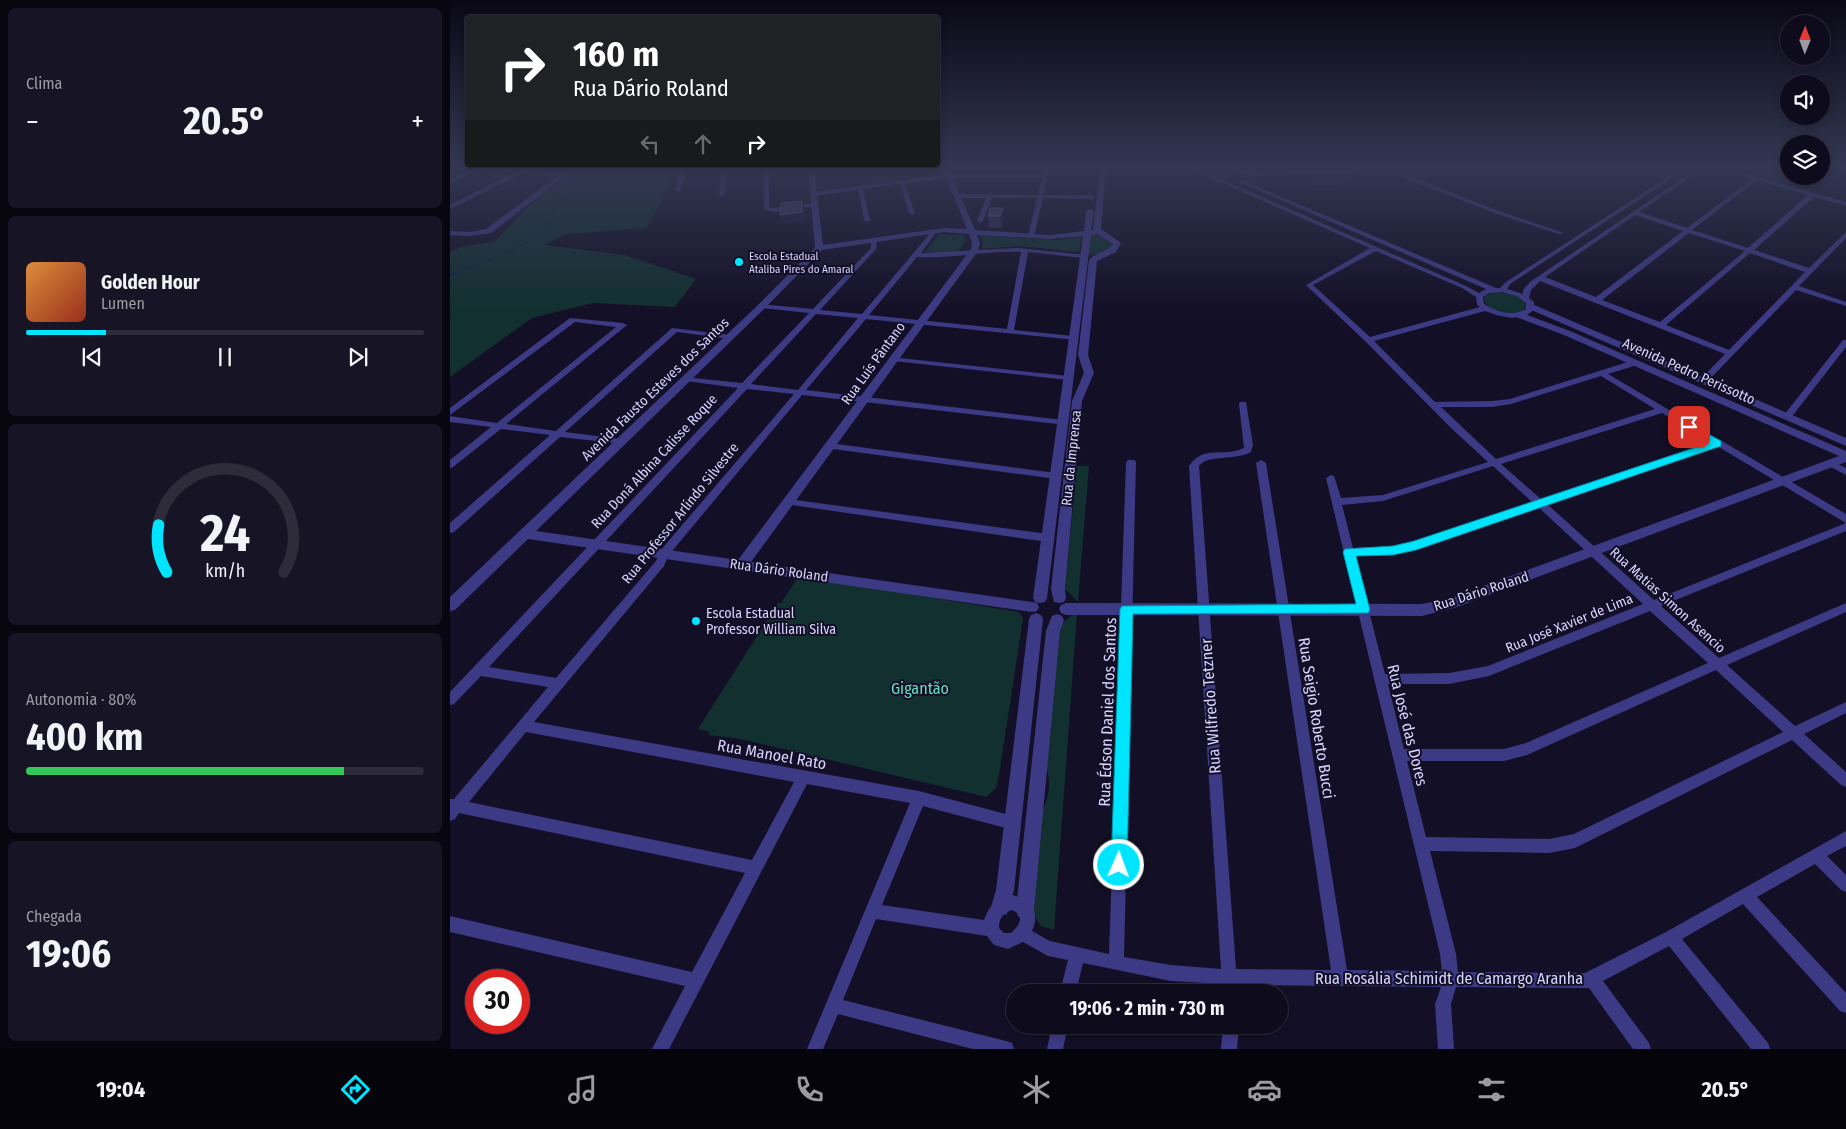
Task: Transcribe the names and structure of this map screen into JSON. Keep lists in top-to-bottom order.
{
  "streets": {
    "street": [
      "Rua Luís Pântano",
      "Avenida Pedro Perissotto",
      "Avenida Fausto Esteves dos Santos",
      "Rua da Imprensa",
      "Rua Doná Albina Calisse Roque",
      "Rua Professor Arlíndo Silvestre",
      "Rua Dário Roland",
      "Rua Matias Simon Asencio",
      "Rua José Xavier de Lima",
      "Rua Wilfredo Tetzner",
      "Rua Édson Daniel dos Santos",
      "Rua Seigio Roberto Bucci",
      "Rua José das Dores",
      "Rua Manoel Rato",
      "Rua Rosália Schimidt de Camargo Aranha"
    ]
  },
  "crossings": [
    ["Rua Luís Pântano", "Rua Dário Roland"],
    ["Avenida Pedro Perissotto", "Rua Dário Roland"],
    ["Avenida Fausto Esteves dos Santos", "Rua Dário Roland"],
    ["Rua da Imprensa", "Rua Dário Roland"],
    ["Rua da Imprensa", "Rua Manoel Rato"],
    ["Rua da Imprensa", "Rua Rosália Schimidt de Camargo Aranha"],
    ["Rua Doná Albina Calisse Roque", "Rua Dário Roland"],
    ["Rua Professor Arlíndo Silvestre", "Rua Dário Roland"],
    ["Rua Professor Arlíndo Silvestre", "Rua Manoel Rato"],
    ["Rua Dário Roland", "Rua Matias Simon Asencio"],
    ["Rua Dário Roland", "Rua Wilfredo Tetzner"],
    ["Rua Dário Roland", "Rua Édson Daniel dos Santos"],
    ["Rua Dário Roland", "Rua Seigio Roberto Bucci"],
    ["Rua Dário Roland", "Rua José das Dores"],
    ["Rua Matias Simon Asencio", "Rua José Xavier de Lima"],
    ["Rua José Xavier de Lima", "Rua José das Dores"],
    ["Rua Édson Daniel dos Santos", "Rua Rosália Schimidt de Camargo Aranha"],
    ["Rua Seigio Roberto Bucci", "Rua Rosália Schimidt de Camargo Aranha"],
    ["Rua José das Dores", "Rua Rosália Schimidt de Camargo Aranha"]
  ],
  "parks": ["Gigantão"],
  "places": ["Escola Estadual Ataliba Pires do Amaral", "Escola Estadual Professor William Silva"],
  "north": "top",
  "page": {
    "tile": [
      "Clima",
      ["Autonomia · 80%", "400 km"],
      ["Chegada", "19:06"]
    ],
    "turn": ["160 m", "Rua Dário Roland"],
    "heat": ["−", "20.5°", "+"],
    "song": ["Golden Hour", "Lumen"],
    "limit": "30",
    "trip": "19:06 · 2 min · 730 m",
    "tabs": ["19:04", "20.5°"],
    "gauge": ["24", "km/h"]
  }
}
